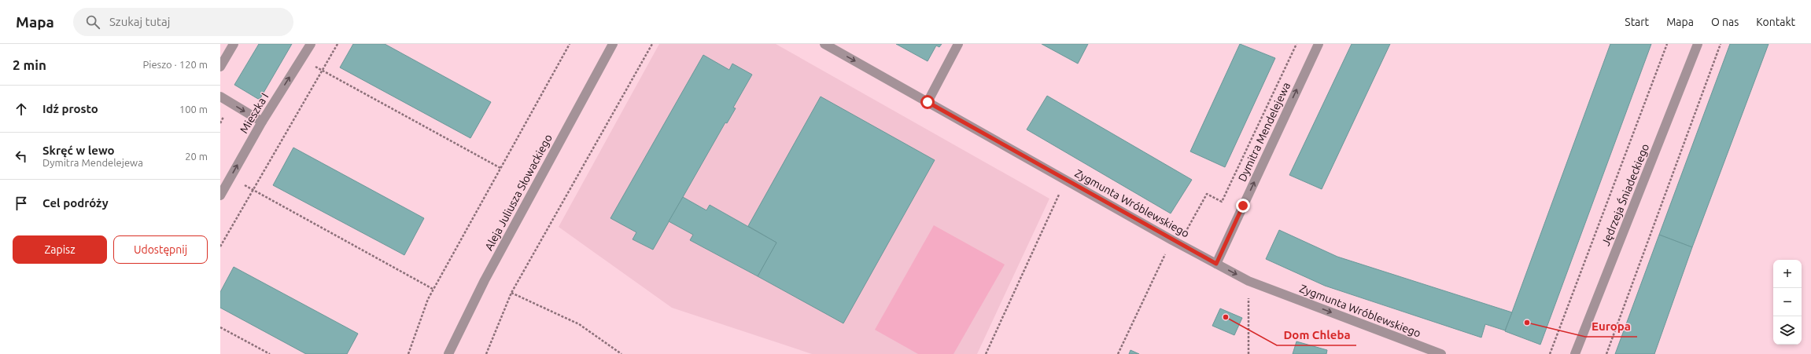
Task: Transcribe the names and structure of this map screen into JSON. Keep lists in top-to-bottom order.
{
  "streets": {
    "street": [
      "Mieszka I",
      "Dymitra Mendelejewa",
      "Aleja Juliusza Słowackiego",
      "Jędrzeja Śniadeckiego",
      "Zygmunta Wróblewskiego"
    ]
  },
  "crossings": [
    ["Dymitra Mendelejewa", "Zygmunta Wróblewskiego"]
  ],
  "one_way": ["Mieszka I", "Dymitra Mendelejewa", "Zygmunta Wróblewskiego"],
  "places": ["Dom Chleba", "Europa"],
  "page": {
    "header": "Mapa",
    "search": "Szukaj tutaj",
    "nav": [
      "Start",
      "Mapa",
      "O nas",
      "Kontakt"
    ],
    "heading": ["2 min", "Pieszo · 120 m"],
    "list": [
      ["Idź prosto", "100 m"],
      ["Skręć w lewo", "Dymitra Mendelejewa", "20 m"],
      "Cel podróży"
    ],
    "buttons": ["Zapisz", "Udostępnij"],
    "map_buttons": ["+", "−"]
  }
}
